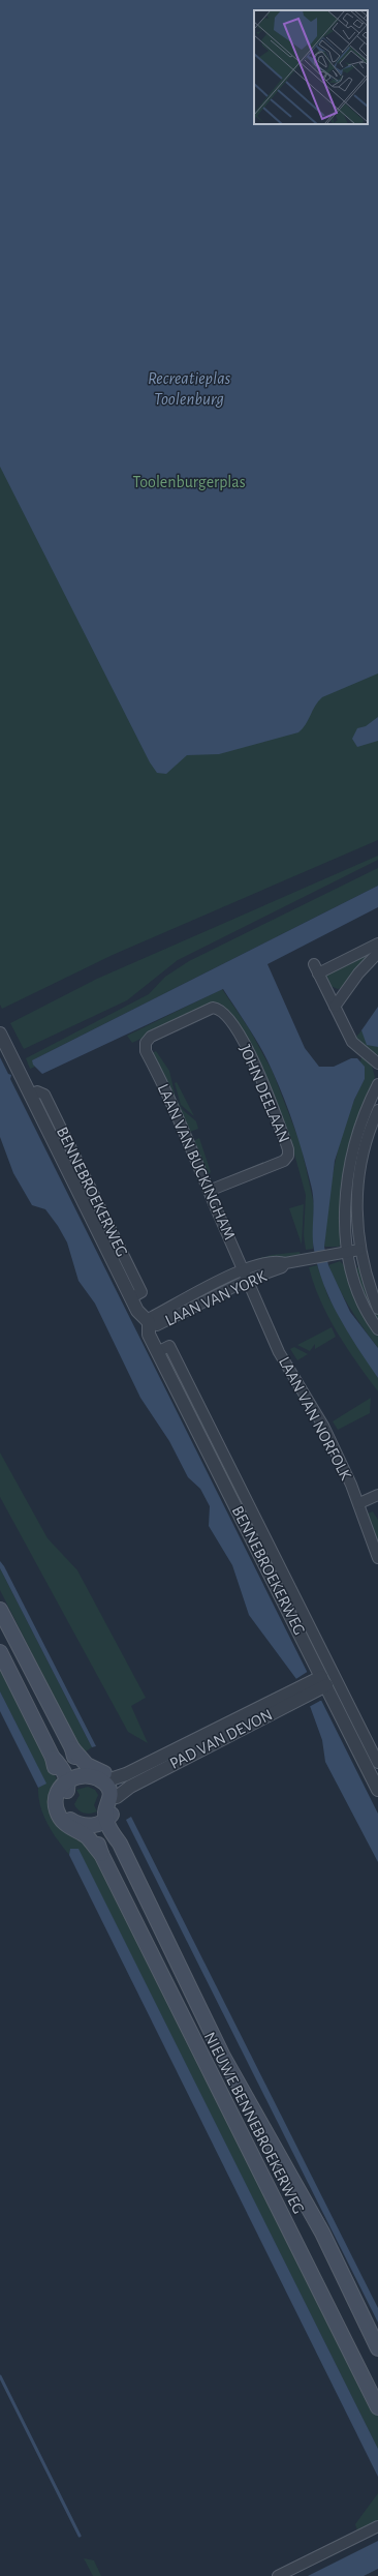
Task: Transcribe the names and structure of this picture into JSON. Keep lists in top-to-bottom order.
{
  "streets": {
    "main road": ["NIEUWE BENNEBROEKERWEG"],
    "street": [
      "JOHN DEELAAN",
      "LAAN VAN BUCKINGHAM",
      "BENNEBROEKERWEG",
      "LAAN VAN YORK",
      "LAAN VAN NORFOLK",
      "PAD VAN DEVON"
    ]
  },
  "crossings": [
    ["JOHN DEELAAN", "LAAN VAN BUCKINGHAM"],
    ["LAAN VAN BUCKINGHAM", "LAAN VAN YORK"],
    ["LAAN VAN BUCKINGHAM", "LAAN VAN NORFOLK"],
    ["BENNEBROEKERWEG", "LAAN VAN YORK"],
    ["BENNEBROEKERWEG", "PAD VAN DEVON"],
    ["LAAN VAN YORK", "LAAN VAN NORFOLK"],
    ["PAD VAN DEVON", "NIEUWE BENNEBROEKERWEG"]
  ],
  "water": ["Recreatieplas Toolenburg"],
  "parks": ["Toolenburgerplas"]
}
